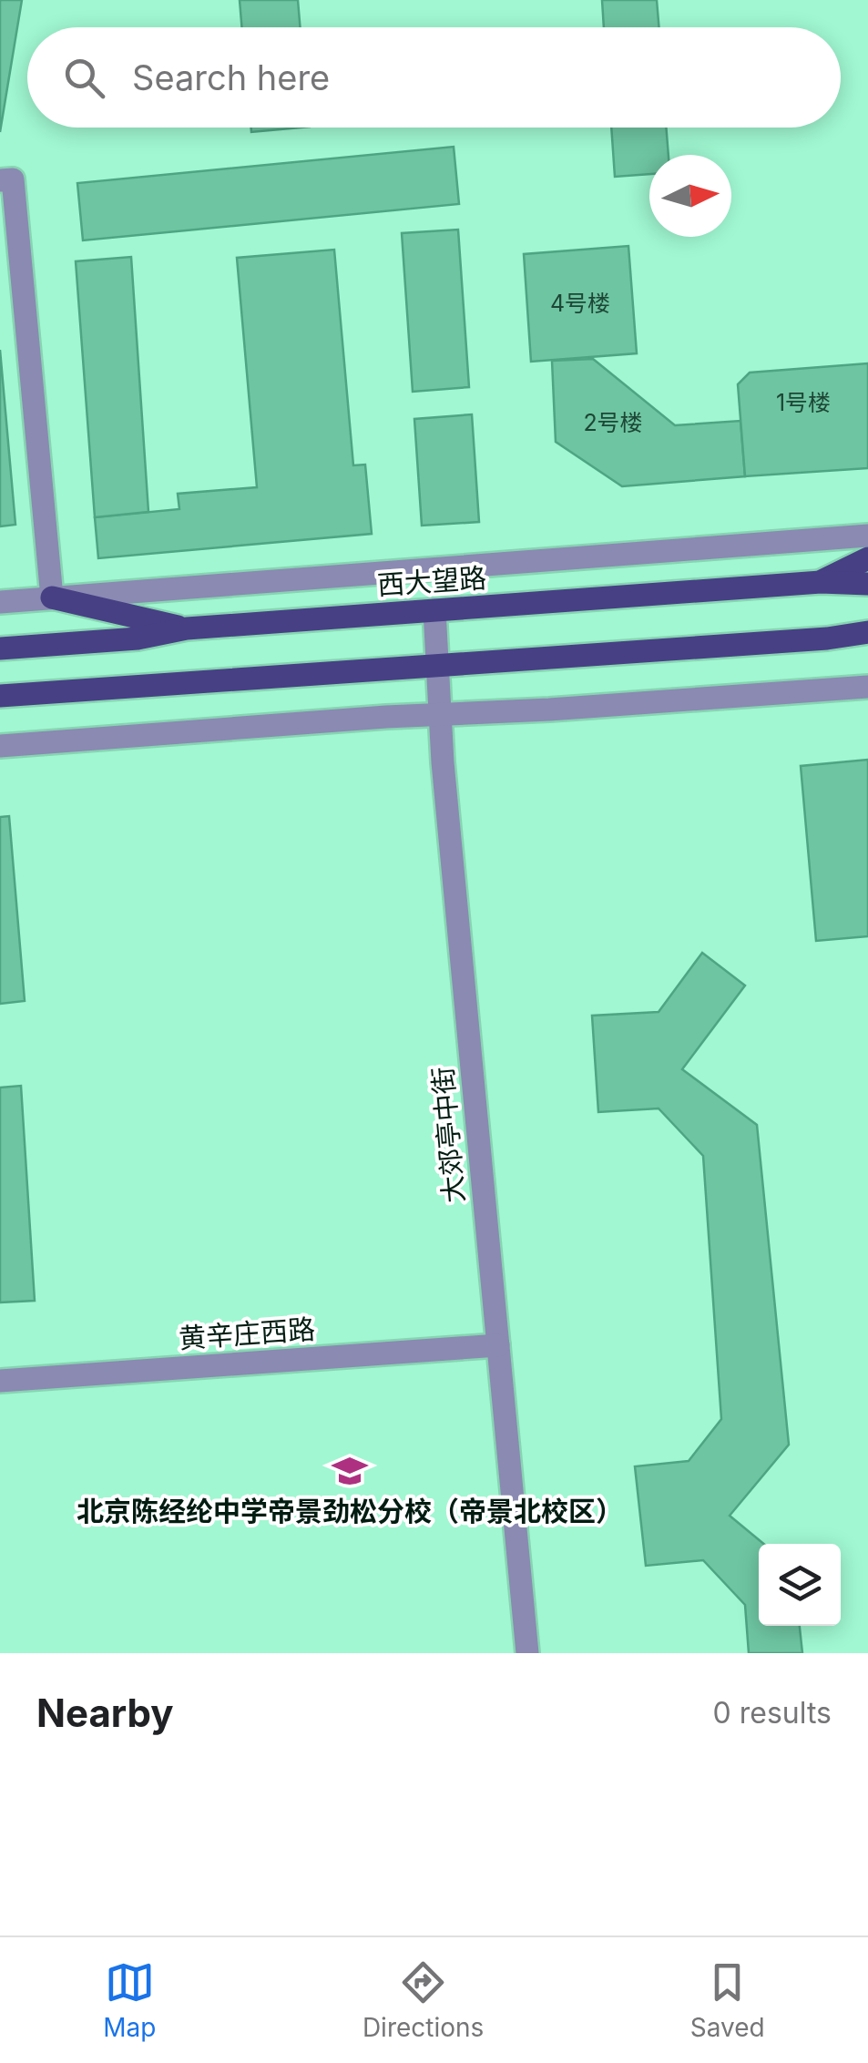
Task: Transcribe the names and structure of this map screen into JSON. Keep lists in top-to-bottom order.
{
  "streets": {
    "main road": ["西大望路"],
    "street": ["大郊亭中街", "黄辛庄西路"]
  },
  "crossings": [
    ["西大望路", "大郊亭中街"],
    ["大郊亭中街", "黄辛庄西路"]
  ],
  "places": {
    "school or university": ["北京陈经纶中学帝景劲松分校（帝景北校区）"]
  },
  "house_numbers": ["4号楼", "1号楼", "2号楼"],
  "north": "right",
  "page": {
    "search": "Search here",
    "heading": ["Nearby", "0 results"],
    "nav": ["Map", "Directions", "Saved"]
  }
}
